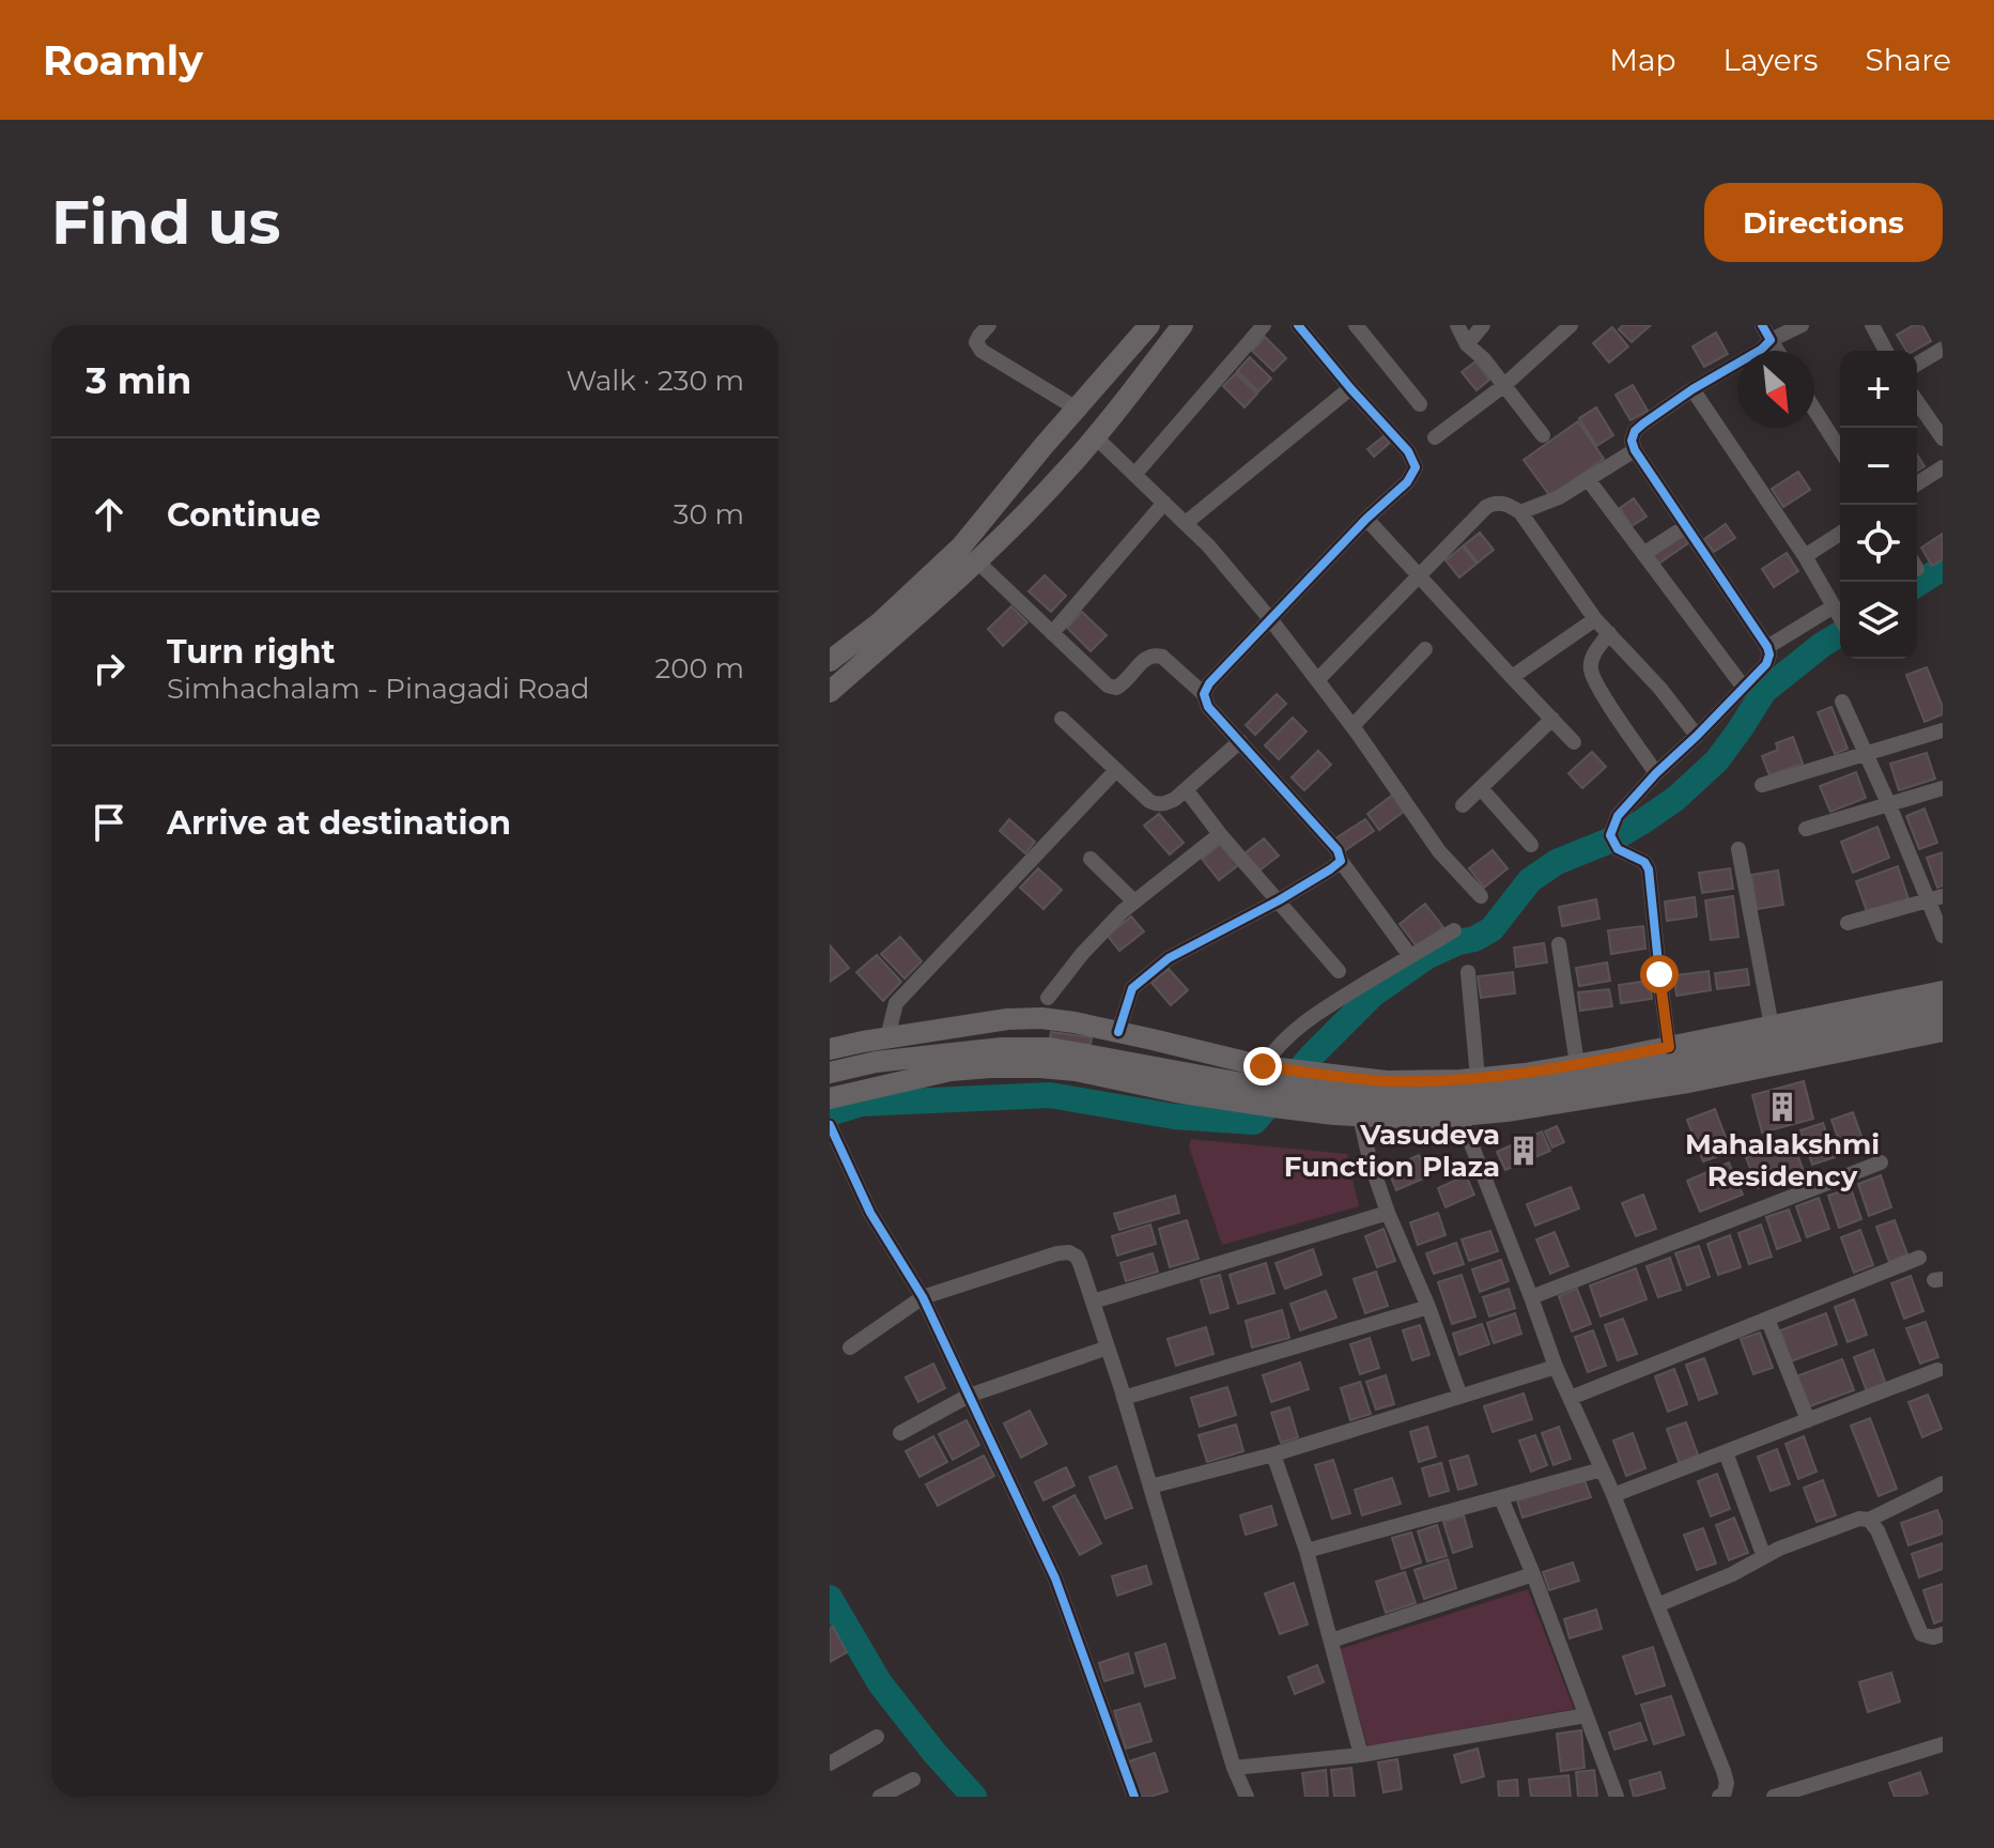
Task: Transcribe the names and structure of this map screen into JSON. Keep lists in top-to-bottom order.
{
  "places": {
    "building": ["Mahalakshmi Residency", "Vasudeva Function Plaza"]
  },
  "north": "bottom right",
  "page": {
    "header": "Roamly",
    "nav": ["Map", "Layers", "Share"],
    "buttons": "Directions",
    "title": "Find us",
    "heading": ["3 min", "Walk · 230 m"],
    "map_buttons": ["+", "−"],
    "list": [
      ["Continue", "30 m"],
      ["Turn right", "Simhachalam - Pinagadi Road", "200 m"],
      "Arrive at destination"
    ]
  }
}
